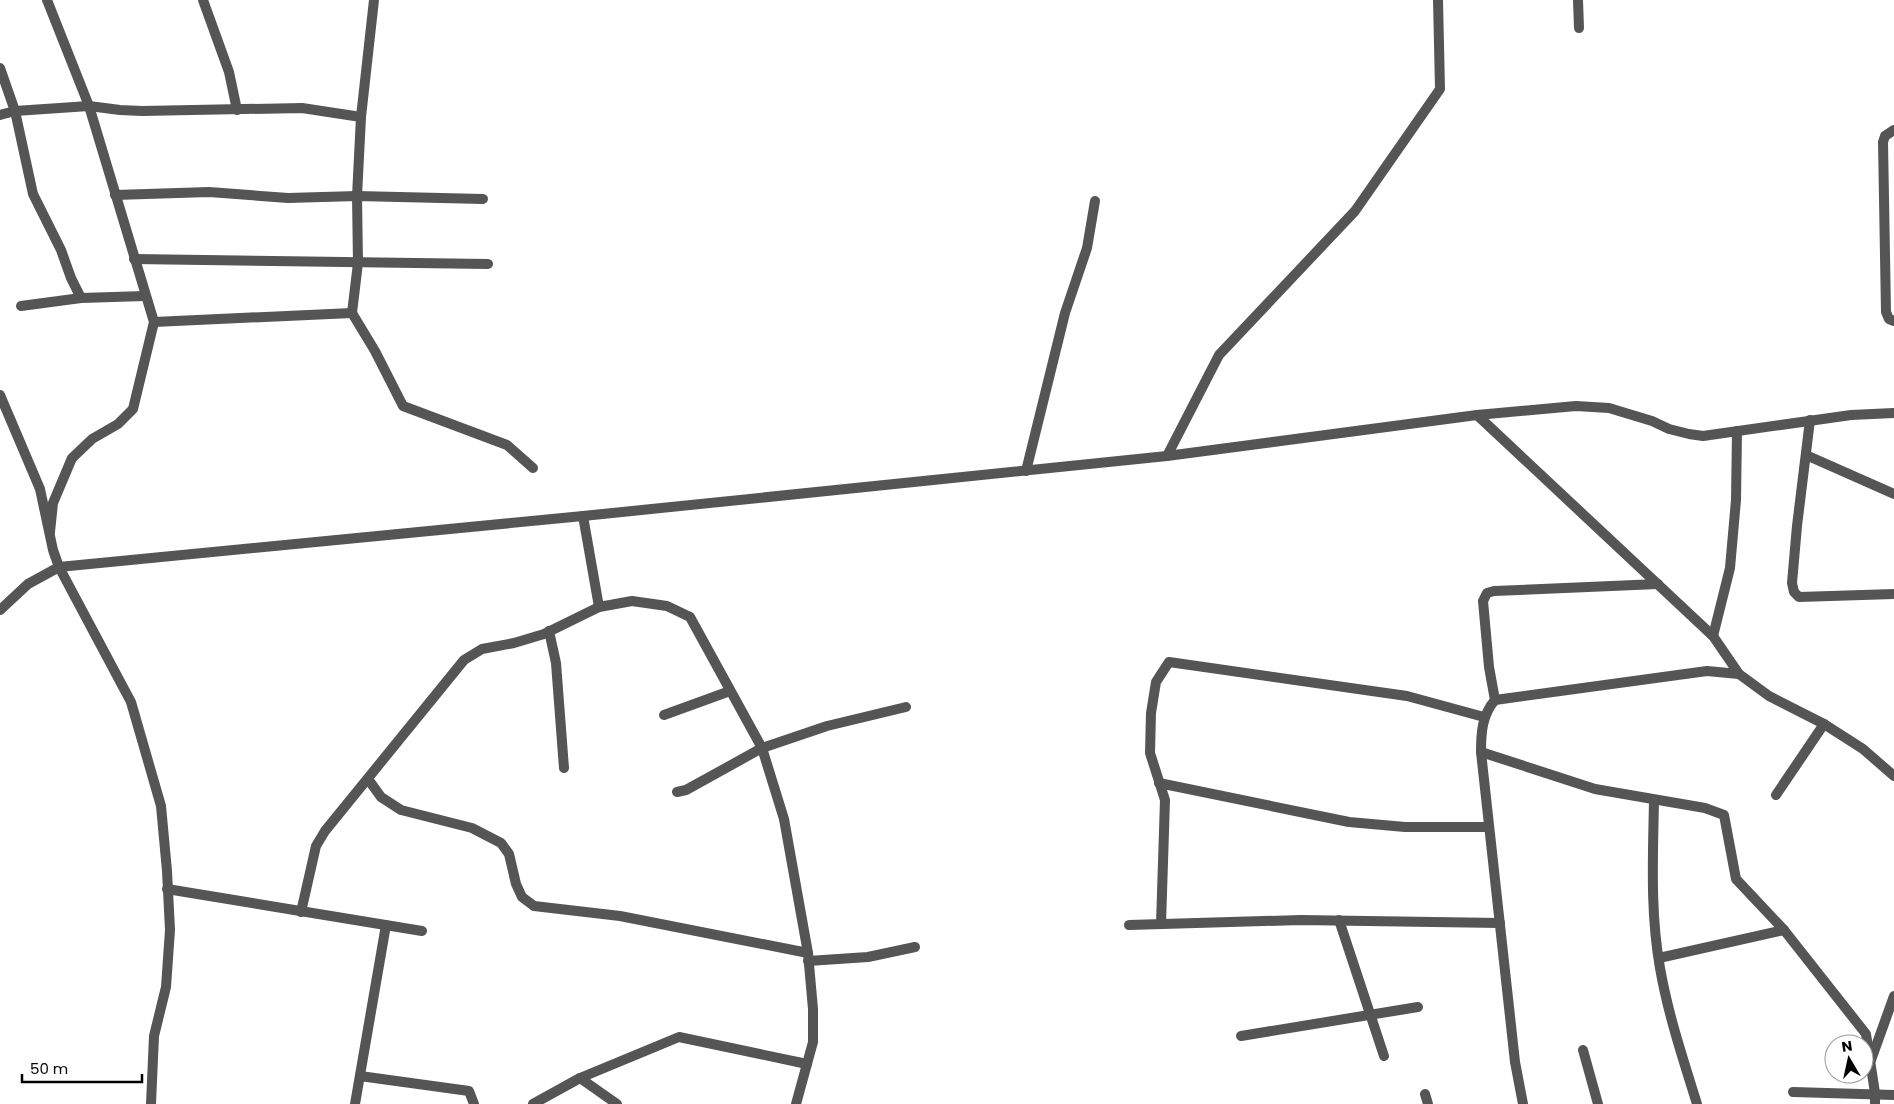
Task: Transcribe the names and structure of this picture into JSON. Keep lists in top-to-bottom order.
{
  "scale_bar": "50 m",
  "north": "top"
}
